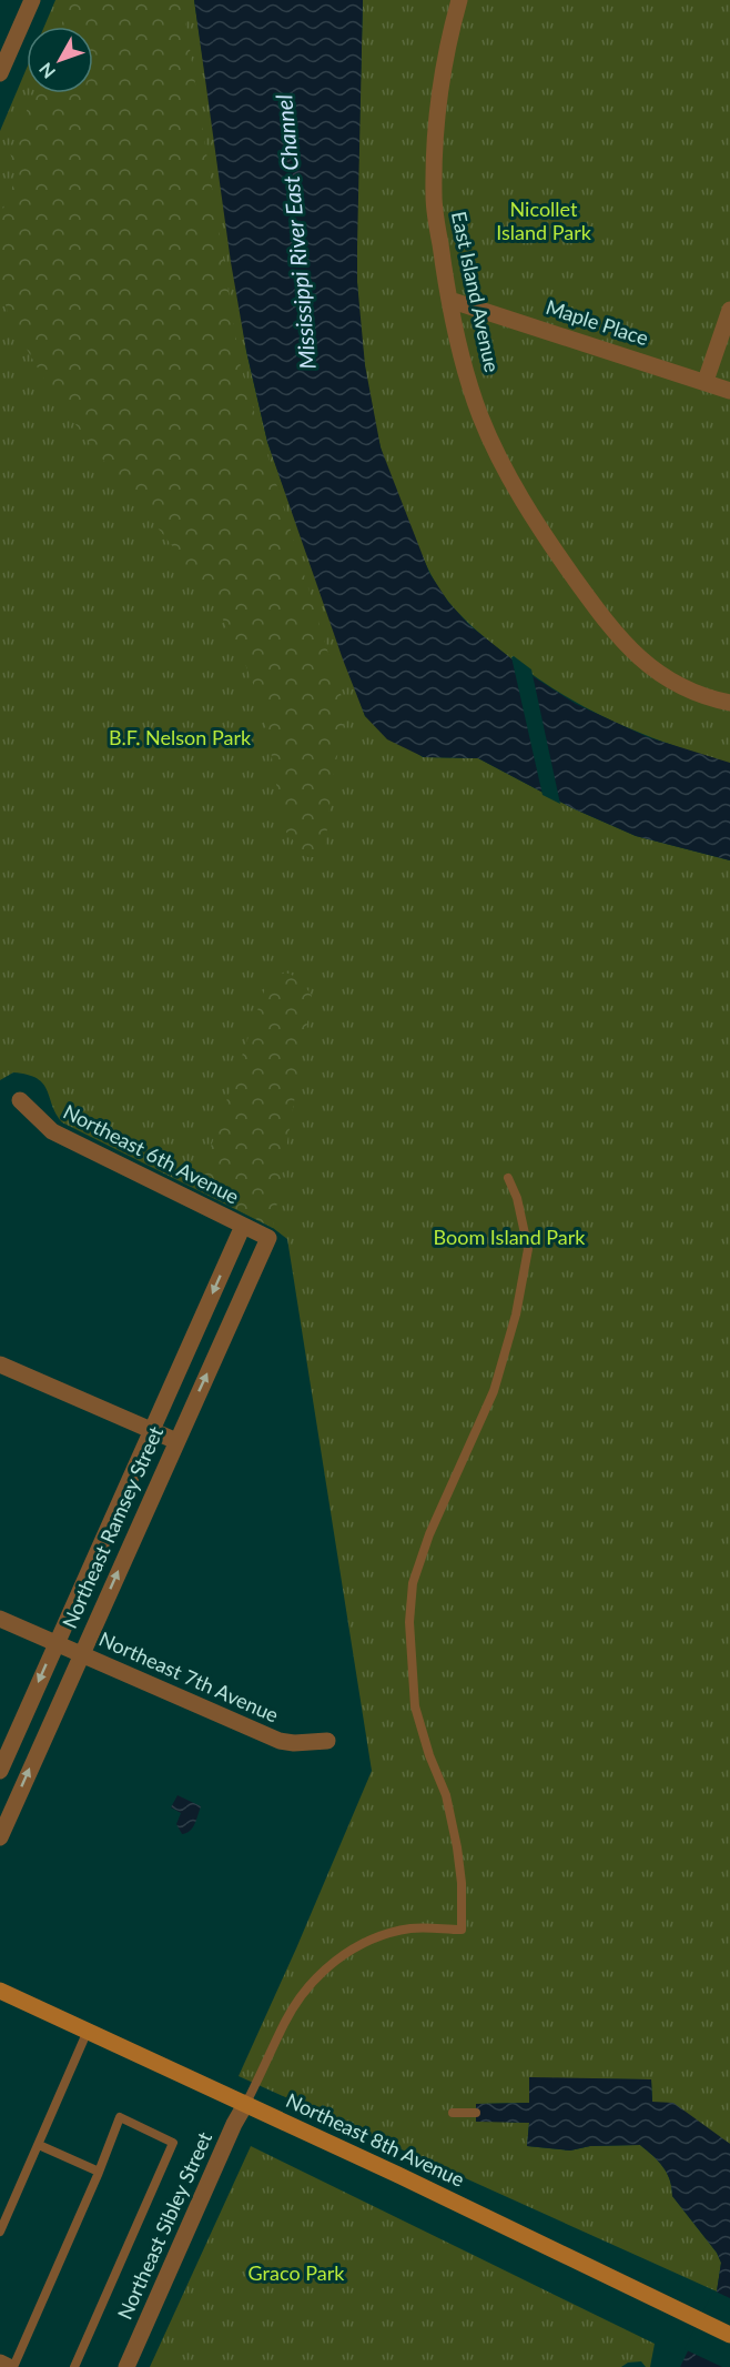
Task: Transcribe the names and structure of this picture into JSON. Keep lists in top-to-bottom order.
{
  "streets": {
    "main road": ["Northeast 8th Avenue"],
    "street": [
      "East Island Avenue",
      "Maple Place",
      "Northeast 6th Avenue",
      "Northeast Ramsey Street",
      "Northeast 7th Avenue",
      "Northeast Sibley Street"
    ]
  },
  "crossings": [
    ["East Island Avenue", "Maple Place"],
    ["Northeast 6th Avenue", "Northeast Ramsey Street"],
    ["Northeast Ramsey Street", "Northeast 7th Avenue"],
    ["Northeast 8th Avenue", "Northeast Sibley Street"]
  ],
  "water": ["Mississippi River East Channel"],
  "parks": [
    "Nicollet Island Park",
    "B.F. Nelson Park",
    "Boom Island Park",
    "Graco Park"
  ],
  "north": "bottom left"
}
